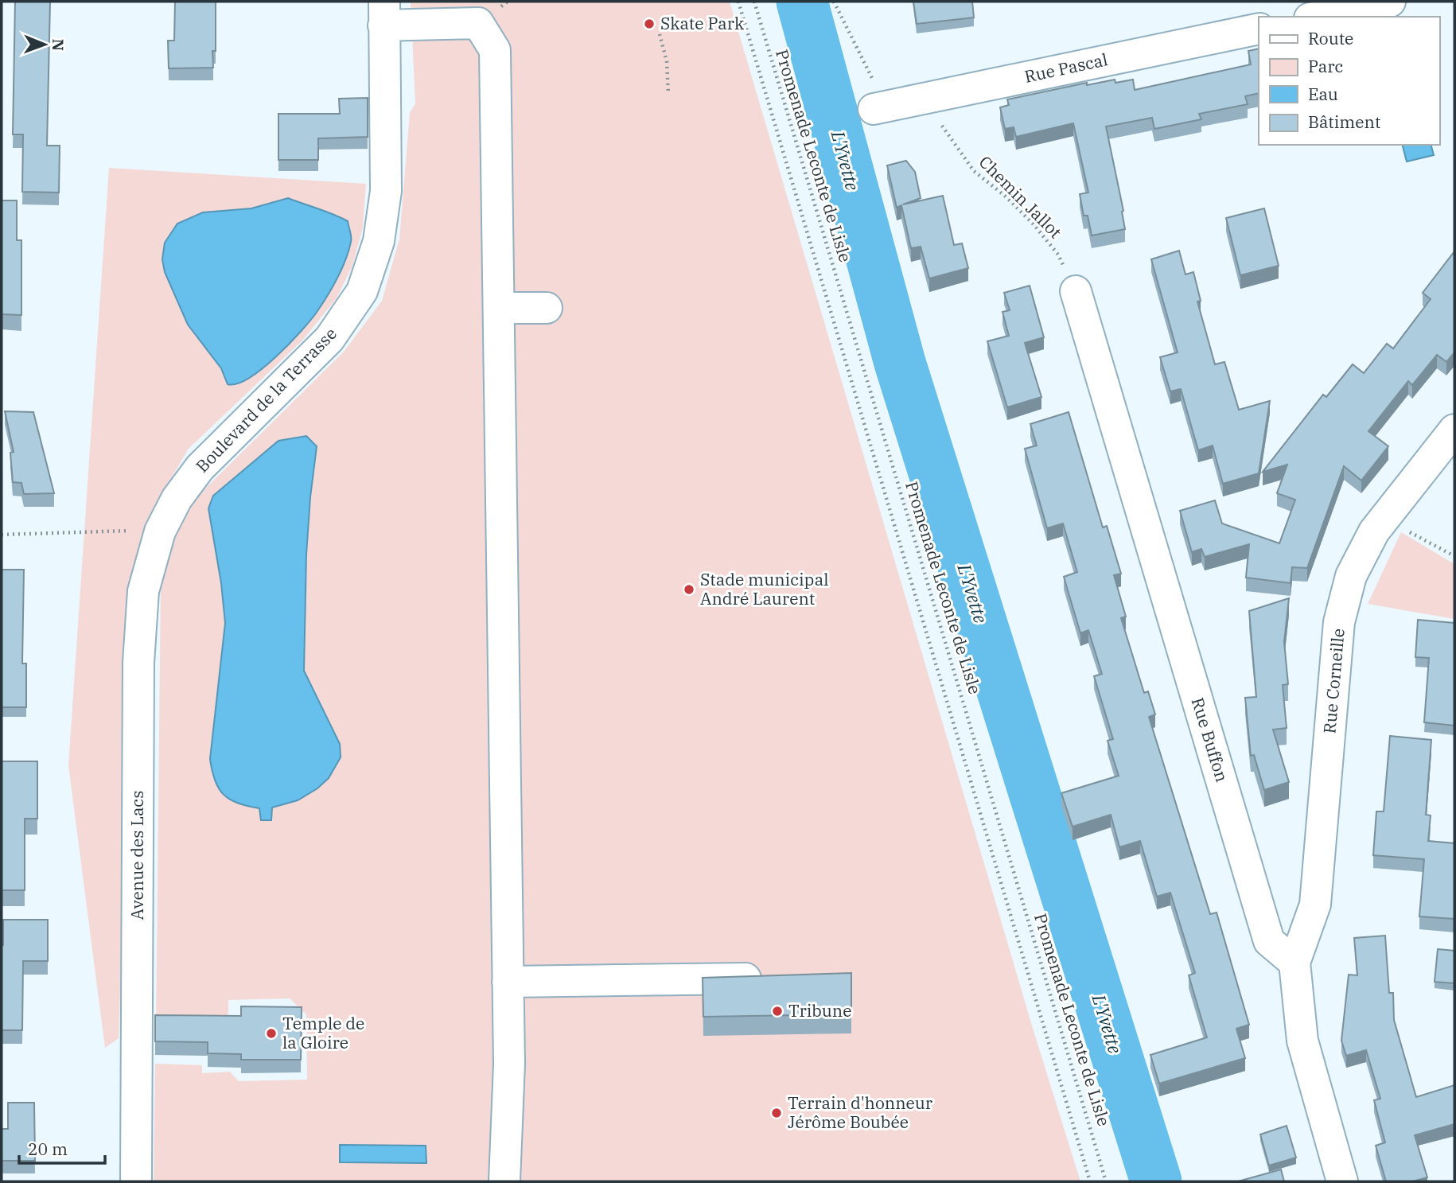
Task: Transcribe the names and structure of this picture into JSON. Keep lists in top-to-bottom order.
{
  "streets": {
    "street": [
      "Rue Pascal",
      "Boulevard de la Terrasse",
      "Rue Corneille",
      "Rue Buffon",
      "Avenue des Lacs"
    ],
    "path": ["Promenade Leconte de Lisle", "Chemin Jallot"]
  },
  "crossings": [
    ["Rue Pascal", "Chemin Jallot"],
    ["Chemin Jallot", "Rue Buffon"],
    ["Boulevard de la Terrasse", "Avenue des Lacs"],
    ["Rue Corneille", "Rue Buffon"]
  ],
  "water": ["L'Yvette"],
  "places": [
    "Skate Park",
    "Stade municipal André Laurent",
    "Tribune",
    "Temple de la Gloire",
    "Terrain d'honneur Jérôme Boubée"
  ],
  "legend": [
    "Route",
    "Parc",
    "Eau",
    "Bâtiment"
  ],
  "scale_bar": "20 m",
  "north": "right"
}
